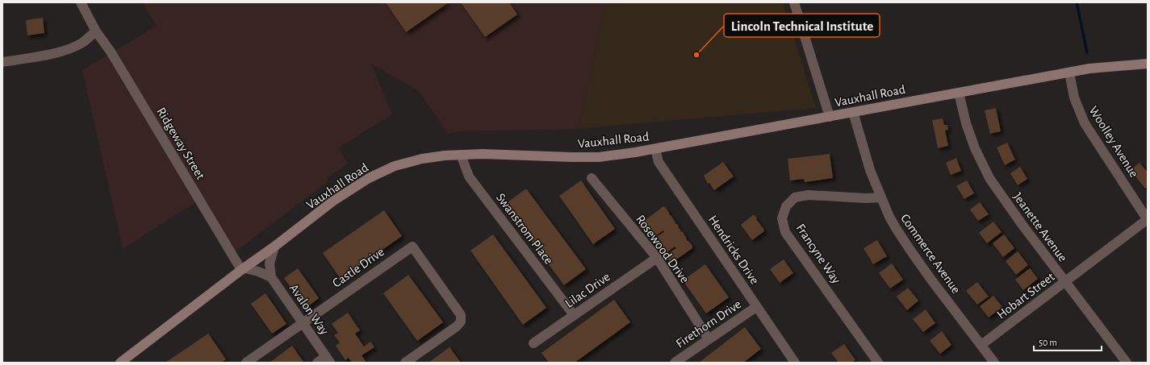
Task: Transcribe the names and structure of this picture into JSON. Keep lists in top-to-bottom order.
{
  "streets": {
    "street": [
      "Vauxhall Road",
      "Woolley Avenue",
      "Ridgeway Street",
      "Jeanette Avenue",
      "Swanstrom Place",
      "Rosewood Drive",
      "Hendricks Drive",
      "Francyne Way",
      "Commerce Avenue",
      "Castle Drive",
      "Lilac Drive",
      "Hobart Street",
      "Avalon Way",
      "Firethorn Drive"
    ]
  },
  "crossings": [
    ["Vauxhall Road", "Woolley Avenue"],
    ["Vauxhall Road", "Ridgeway Street"],
    ["Vauxhall Road", "Jeanette Avenue"],
    ["Vauxhall Road", "Swanstrom Place"],
    ["Vauxhall Road", "Hendricks Drive"],
    ["Vauxhall Road", "Commerce Avenue"],
    ["Woolley Avenue", "Hobart Street"],
    ["Jeanette Avenue", "Hobart Street"],
    ["Swanstrom Place", "Lilac Drive"],
    ["Rosewood Drive", "Lilac Drive"],
    ["Rosewood Drive", "Firethorn Drive"],
    ["Hendricks Drive", "Firethorn Drive"],
    ["Francyne Way", "Commerce Avenue"],
    ["Commerce Avenue", "Hobart Street"],
    ["Castle Drive", "Avalon Way"]
  ],
  "places": ["Lincoln Technical Institute"],
  "scale_bar": "50 m"
}
